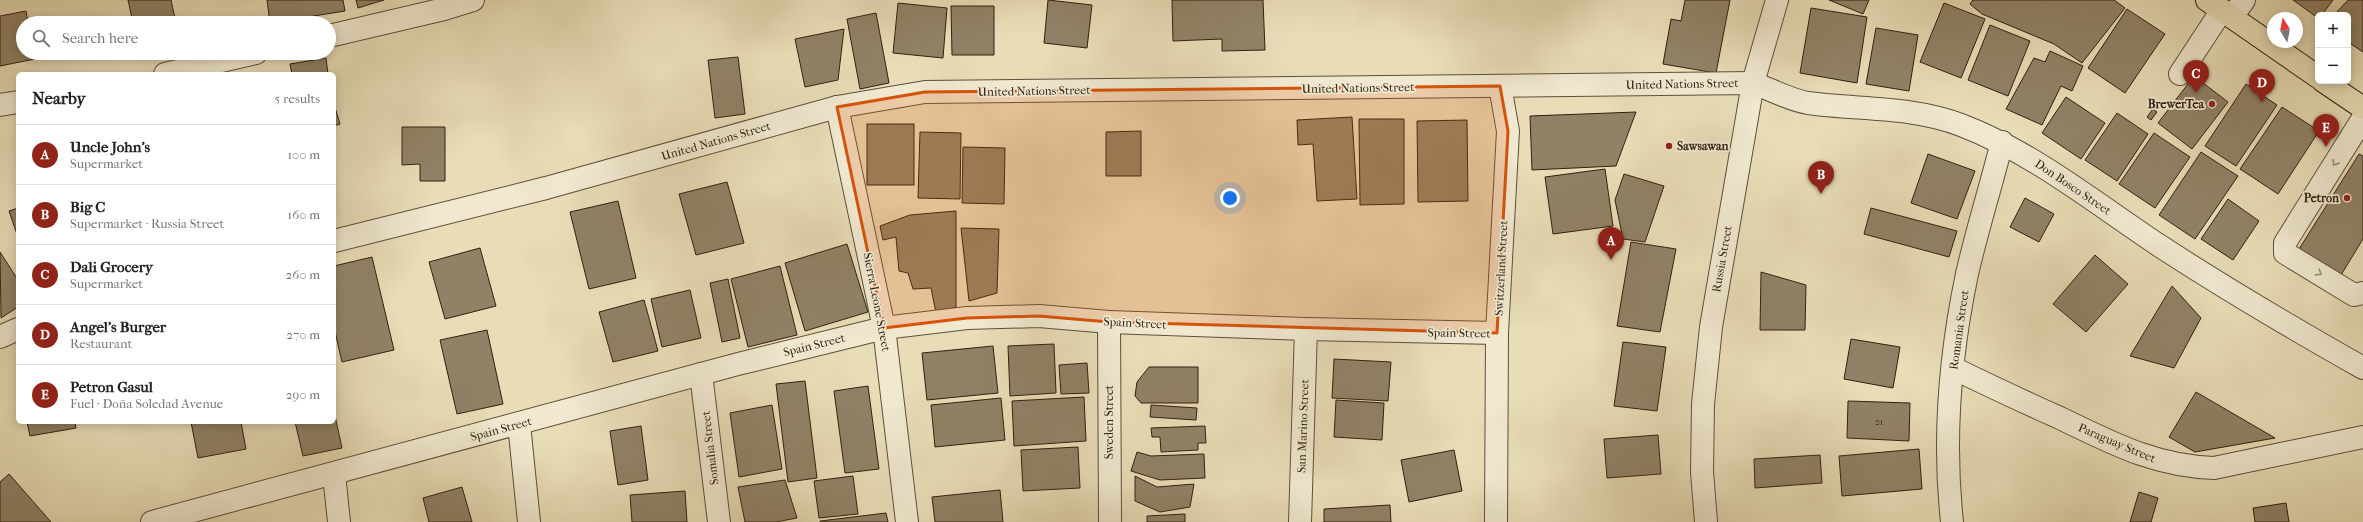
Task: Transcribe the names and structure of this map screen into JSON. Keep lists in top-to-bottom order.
{
  "streets": {
    "street": [
      "United Nations Street",
      "Don Bosco Street",
      "Russia Street",
      "Switzerland Street",
      "Sierra Leone Street",
      "Spain Street",
      "Romania Street",
      "Sweden Street",
      "San Marino Street",
      "Paraguay Street",
      "Somalia Street"
    ]
  },
  "crossings": [
    ["United Nations Street", "Don Bosco Street"],
    ["United Nations Street", "Russia Street"],
    ["United Nations Street", "Switzerland Street"],
    ["United Nations Street", "Sierra Leone Street"],
    ["Don Bosco Street", "Russia Street"],
    ["Don Bosco Street", "Romania Street"],
    ["Switzerland Street", "Spain Street"],
    ["Sierra Leone Street", "Spain Street"],
    ["Spain Street", "Sweden Street"],
    ["Spain Street", "San Marino Street"],
    ["Spain Street", "Somalia Street"],
    ["Romania Street", "Paraguay Street"]
  ],
  "places": ["BrewerTea", "Sawsawan", "Petron"],
  "house_numbers": ["21"],
  "north": "top",
  "page": {
    "map_buttons": ["+", "−"],
    "search": "Search here",
    "pins": [
      "C",
      "D",
      "E",
      "B",
      "A"
    ],
    "heading": ["Nearby", "5 results"],
    "list": [
      {
        "mark": "A",
        "name": "Uncle John's",
        "note": "Supermarket",
        "value": "100 m"
      },
      {
        "mark": "B",
        "name": "Big C",
        "note": "Supermarket · Russia Street",
        "value": "160 m"
      },
      {
        "mark": "C",
        "name": "Dali Grocery",
        "note": "Supermarket",
        "value": "260 m"
      },
      {
        "mark": "D",
        "name": "Angel's Burger",
        "note": "Restaurant",
        "value": "270 m"
      },
      {
        "mark": "E",
        "name": "Petron Gasul",
        "note": "Fuel · Doña Soledad Avenue",
        "value": "290 m"
      }
    ]
  }
}
